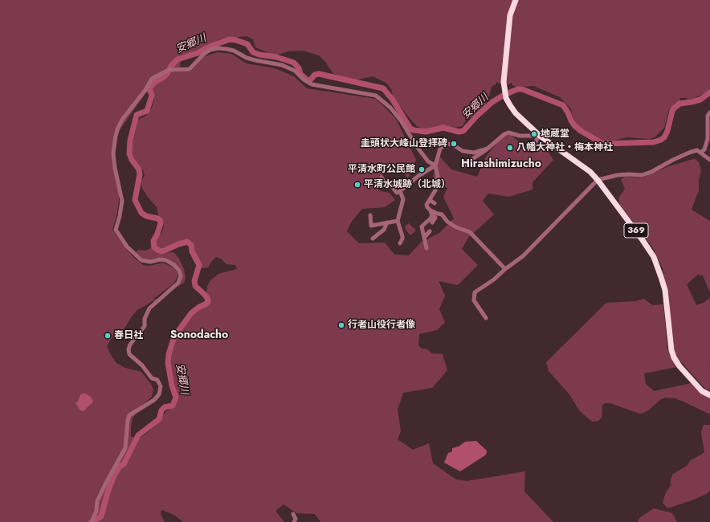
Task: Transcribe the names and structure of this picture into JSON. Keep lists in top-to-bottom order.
{
  "streets": {
    "highway": ["369"]
  },
  "districts": ["Hirashimizucho", "Sonodacho"],
  "water": ["安郷川"],
  "places": [
    "地蔵堂",
    "圭頭状大峰山登拝碑",
    "八幡大神社・梅本神社",
    "平清水町公民館",
    "平清水城跡（北城）",
    "行者山役行者像",
    "春日社"
  ]
}
